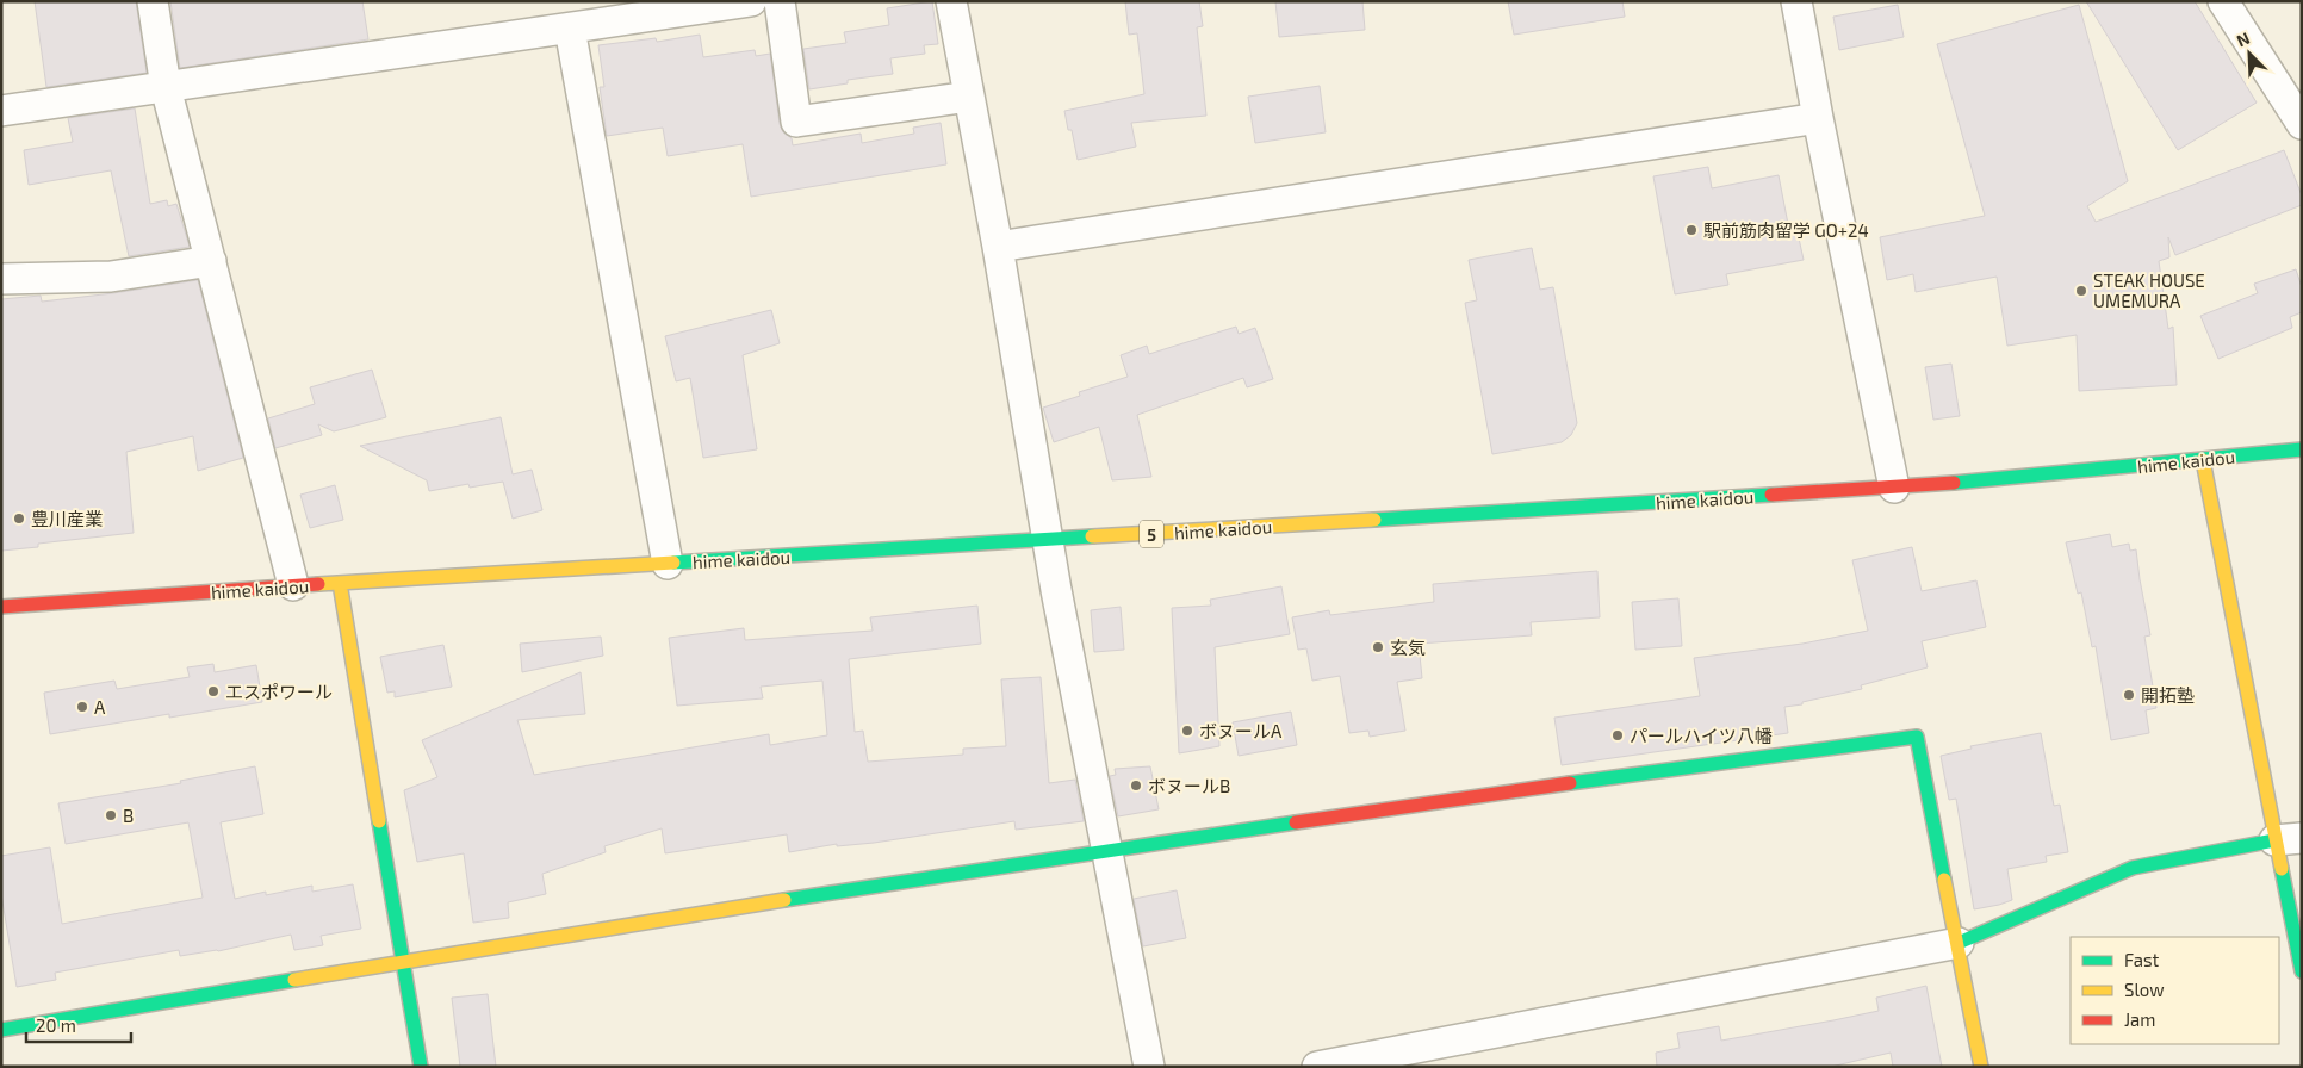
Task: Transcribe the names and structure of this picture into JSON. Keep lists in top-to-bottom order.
{
  "streets": {
    "street": ["hime kaidou", "5"]
  },
  "places": [
    "駅前筋肉留学 GO+24",
    "STEAK HOUSE UMEMURA",
    "豊川産業",
    "玄気",
    "エスポワール",
    "開拓塾",
    "A",
    "ボヌールA",
    "パールハイツ八幡",
    "ボヌールB",
    "B"
  ],
  "legend": ["Fast", "Slow", "Jam"],
  "scale_bar": "20 m",
  "north": "top left"
}
